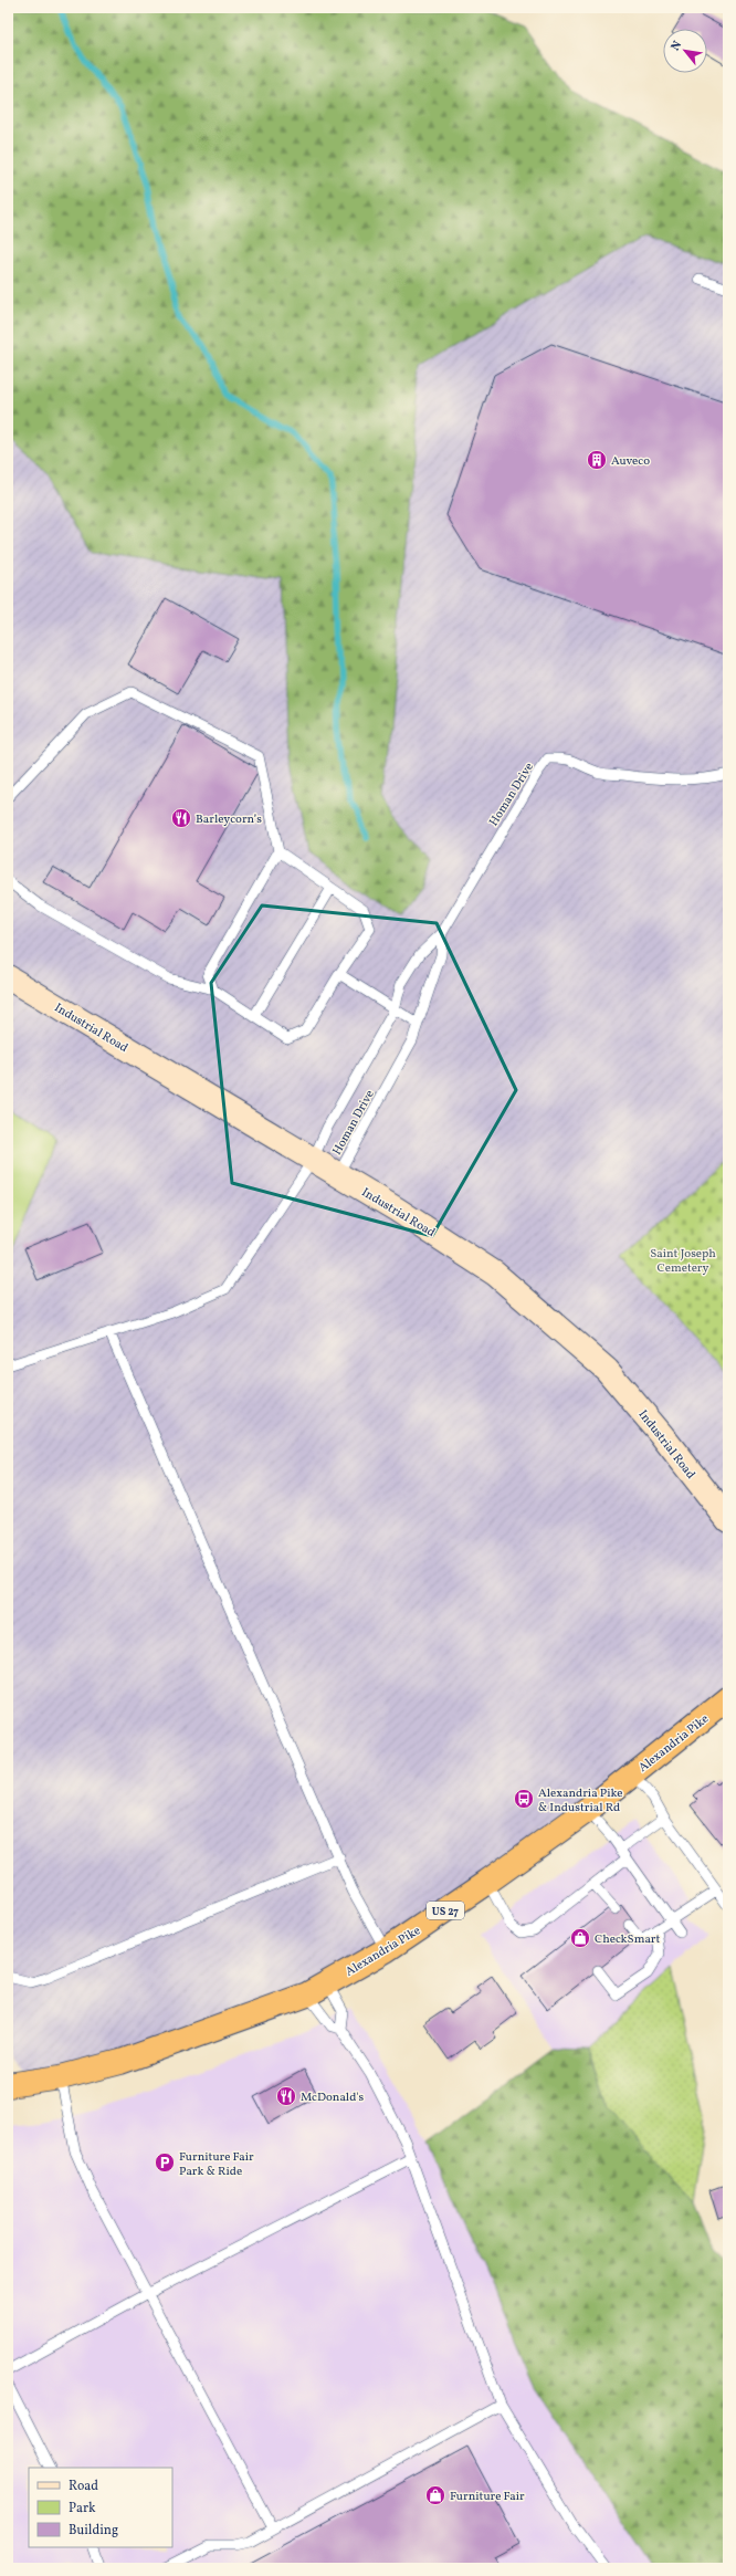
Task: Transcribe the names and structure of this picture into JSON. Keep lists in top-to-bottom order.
{
  "streets": {
    "highway": ["Alexandria Pike", "US 27"],
    "main road": ["Industrial Road"],
    "lane": ["Homan Drive"]
  },
  "crossings": [
    ["Homan Drive", "Industrial Road"]
  ],
  "parks": ["Saint Joseph Cemetery"],
  "places": {
    "building": ["Auveco"],
    "restaurant": ["Barleycorn’s", "McDonald's"],
    "bus stop": ["Alexandria Pike & Industrial Rd"],
    "shop": ["CheckSmart", "Furniture Fair"],
    "parking": ["Furniture Fair Park & Ride"]
  },
  "legend": ["Road", "Park", "Building"],
  "north": "top left"
}
